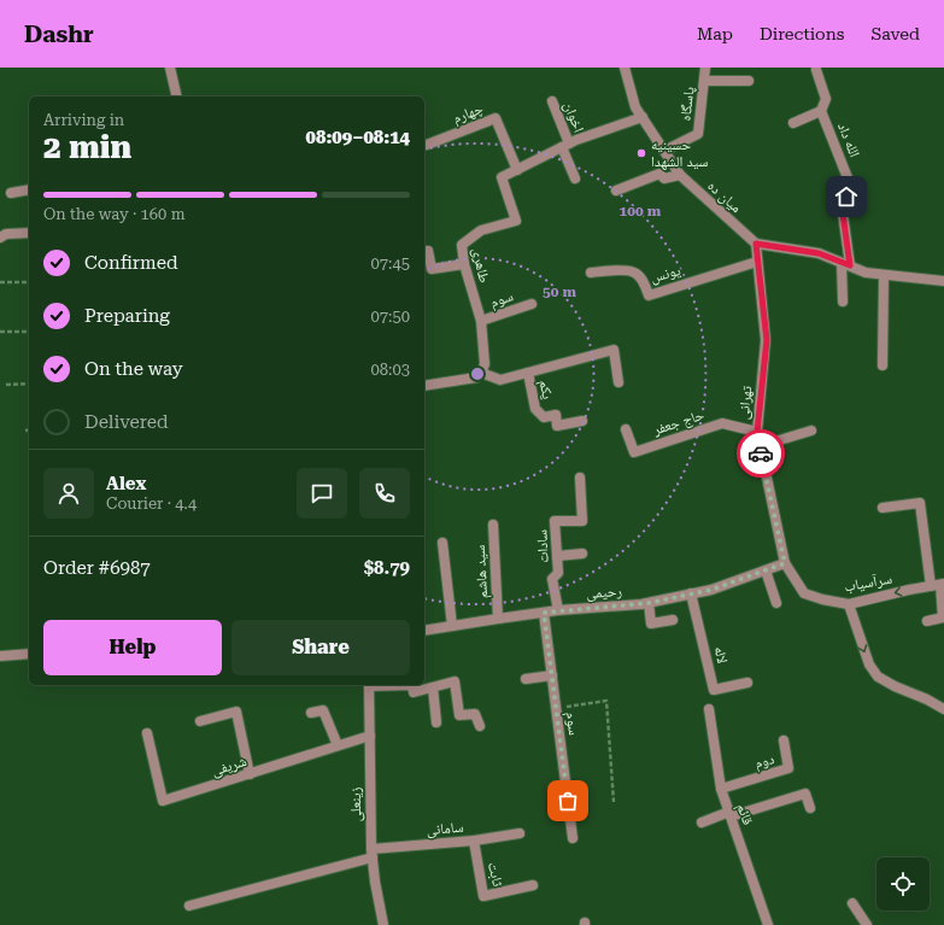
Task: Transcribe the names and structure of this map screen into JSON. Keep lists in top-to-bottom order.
{
  "streets": {
    "street": [
      "پاسگاه",
      "چهارم",
      "اخوان",
      "الله داد",
      "میان ده",
      "طاهری",
      "یونس",
      "سوم",
      "یکم",
      "تهرانی",
      "حاج جعفر",
      "سادات",
      "سید هاشم",
      "سرآسیاب",
      "رحیمی",
      "لاله",
      "دوم",
      "شریفی",
      "زینعلی",
      "قائم",
      "سامانی",
      "ثابت"
    ]
  },
  "crossings": [
    ["پاسگاه", "میان ده"],
    ["چهارم", "طاهری"],
    ["اخوان", "طاهری"],
    ["میان ده", "طاهری"],
    ["میان ده", "تهرانی"],
    ["طاهری", "سوم"],
    ["یونس", "تهرانی"],
    ["سوم", "رحیمی"],
    ["تهرانی", "حاج جعفر"],
    ["تهرانی", "سرآسیاب"],
    ["تهرانی", "رحیمی"],
    ["سادات", "رحیمی"],
    ["سید هاشم", "رحیمی"],
    ["سرآسیاب", "رحیمی"],
    ["رحیمی", "لاله"],
    ["دوم", "قائم"],
    ["شریفی", "زینعلی"],
    ["زینعلی", "سامانی"],
    ["سامانی", "ثابت"]
  ],
  "one_way": ["سرآسیاب"],
  "places": ["حسینیه سید الشهدا"],
  "page": {
    "header": "Dashr",
    "nav": ["Map", "Directions", "Saved"],
    "heading": ["2 min", "Arriving in", "08:09–08:14"],
    "panel": [
      "Alex",
      "Courier · 4.4",
      "Order #6987",
      "$8.79"
    ],
    "bar": "On the way · 160 m",
    "list": [
      ["Confirmed", "07:45"],
      ["Preparing", "07:50"],
      ["On the way", "08:03"],
      "Delivered"
    ],
    "buttons": ["Help", "Share"]
  },
  "rings": ["100 m", "50 m"]
}
